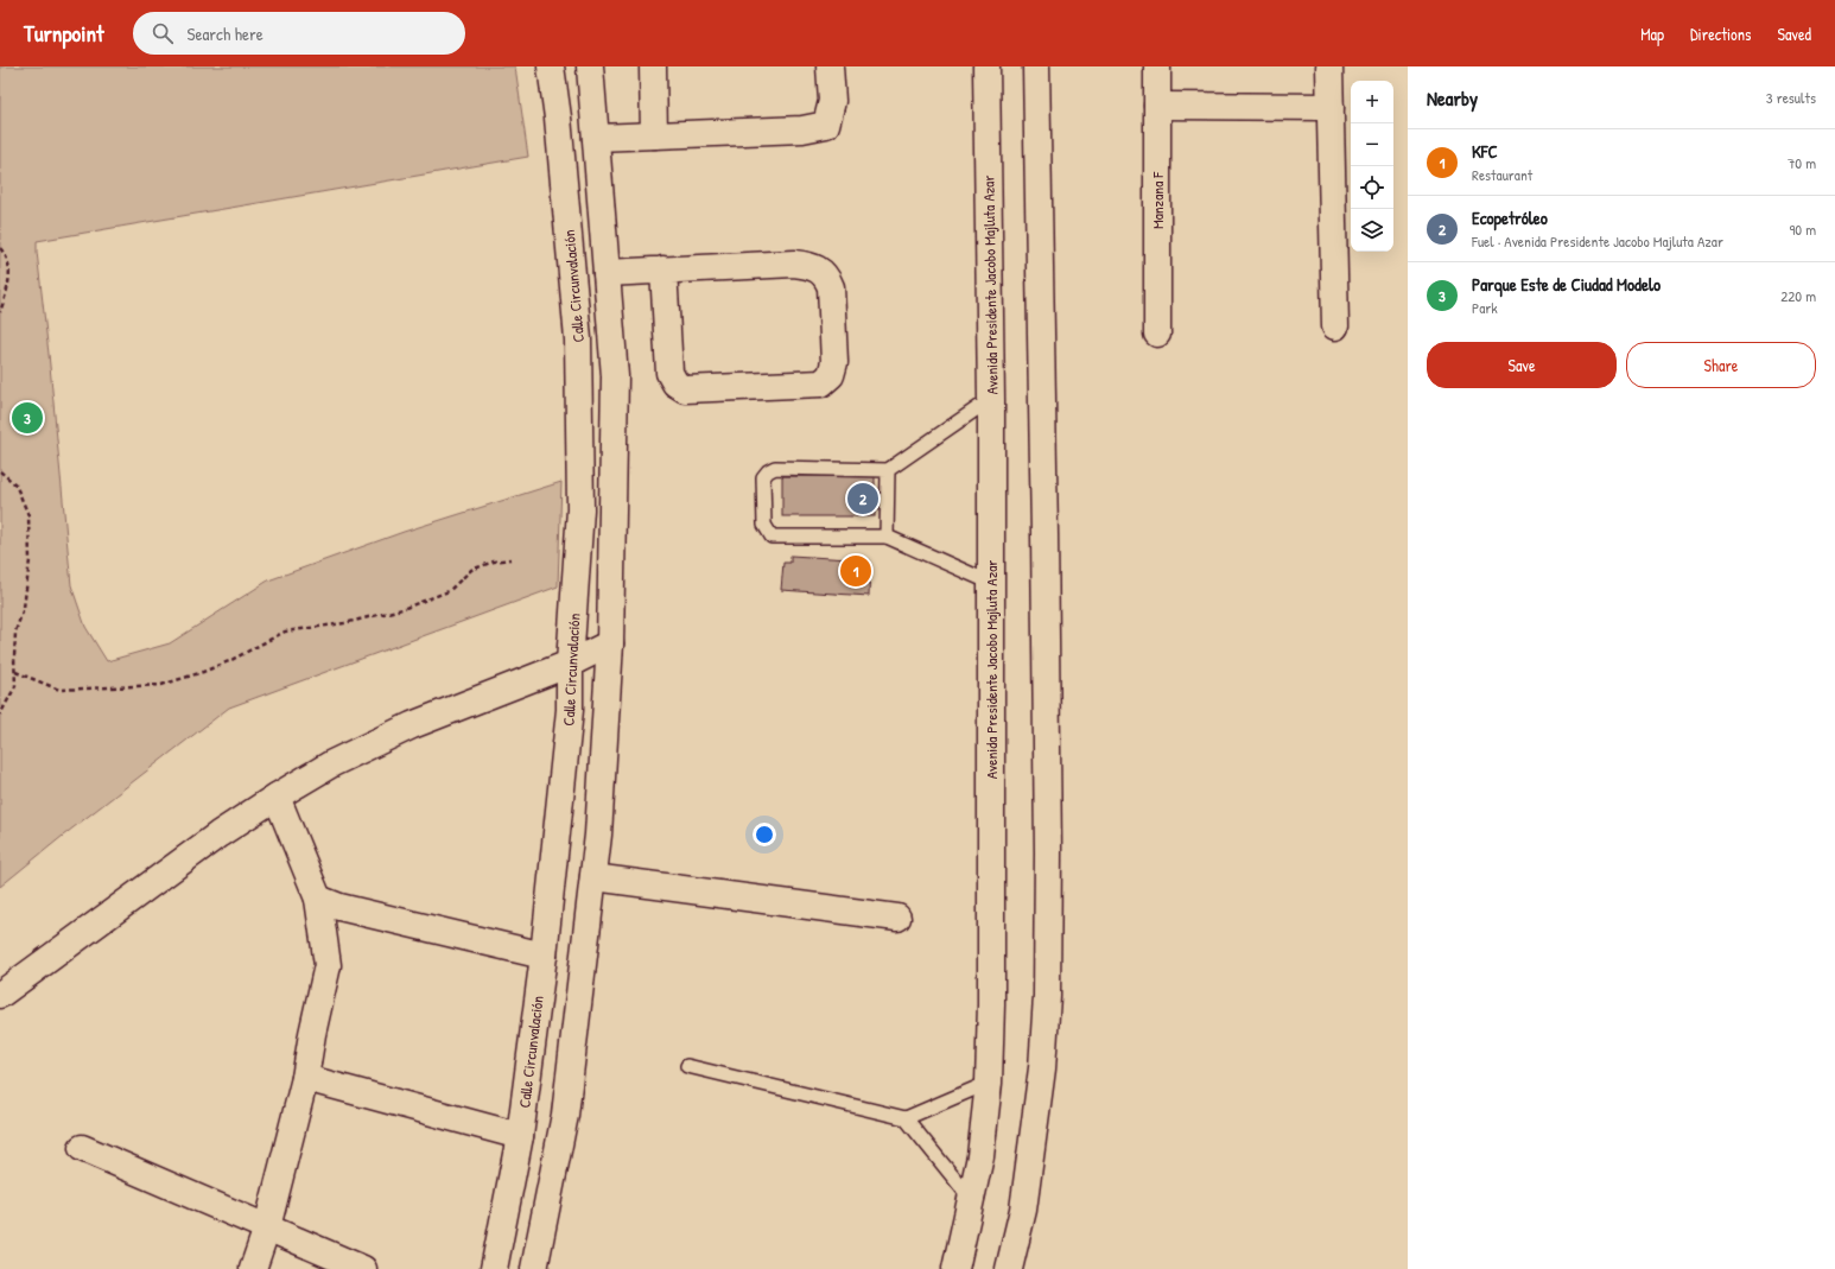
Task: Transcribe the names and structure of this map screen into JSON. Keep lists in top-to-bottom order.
{
  "streets": {
    "street": ["Manzana F", "Avenida Presidente Jacobo Majluta Azar", "Calle Circunvalación"]
  },
  "page": {
    "header": "Turnpoint",
    "search": "Search here",
    "nav": ["Map", "Directions", "Saved"],
    "heading": ["Nearby", "3 results"],
    "map_buttons": ["+", "−"],
    "list": [
      {
        "mark": "1",
        "name": "KFC",
        "note": "Restaurant",
        "value": "70 m"
      },
      {
        "mark": "2",
        "name": "Ecopetróleo",
        "note": "Fuel · Avenida Presidente Jacobo Majluta Azar",
        "value": "90 m"
      },
      {
        "mark": "3",
        "name": "Parque Este de Ciudad Modelo",
        "note": "Park",
        "value": "220 m"
      }
    ],
    "buttons": ["Save", "Share"],
    "pins": ["3", "2", "1"]
  }
}
